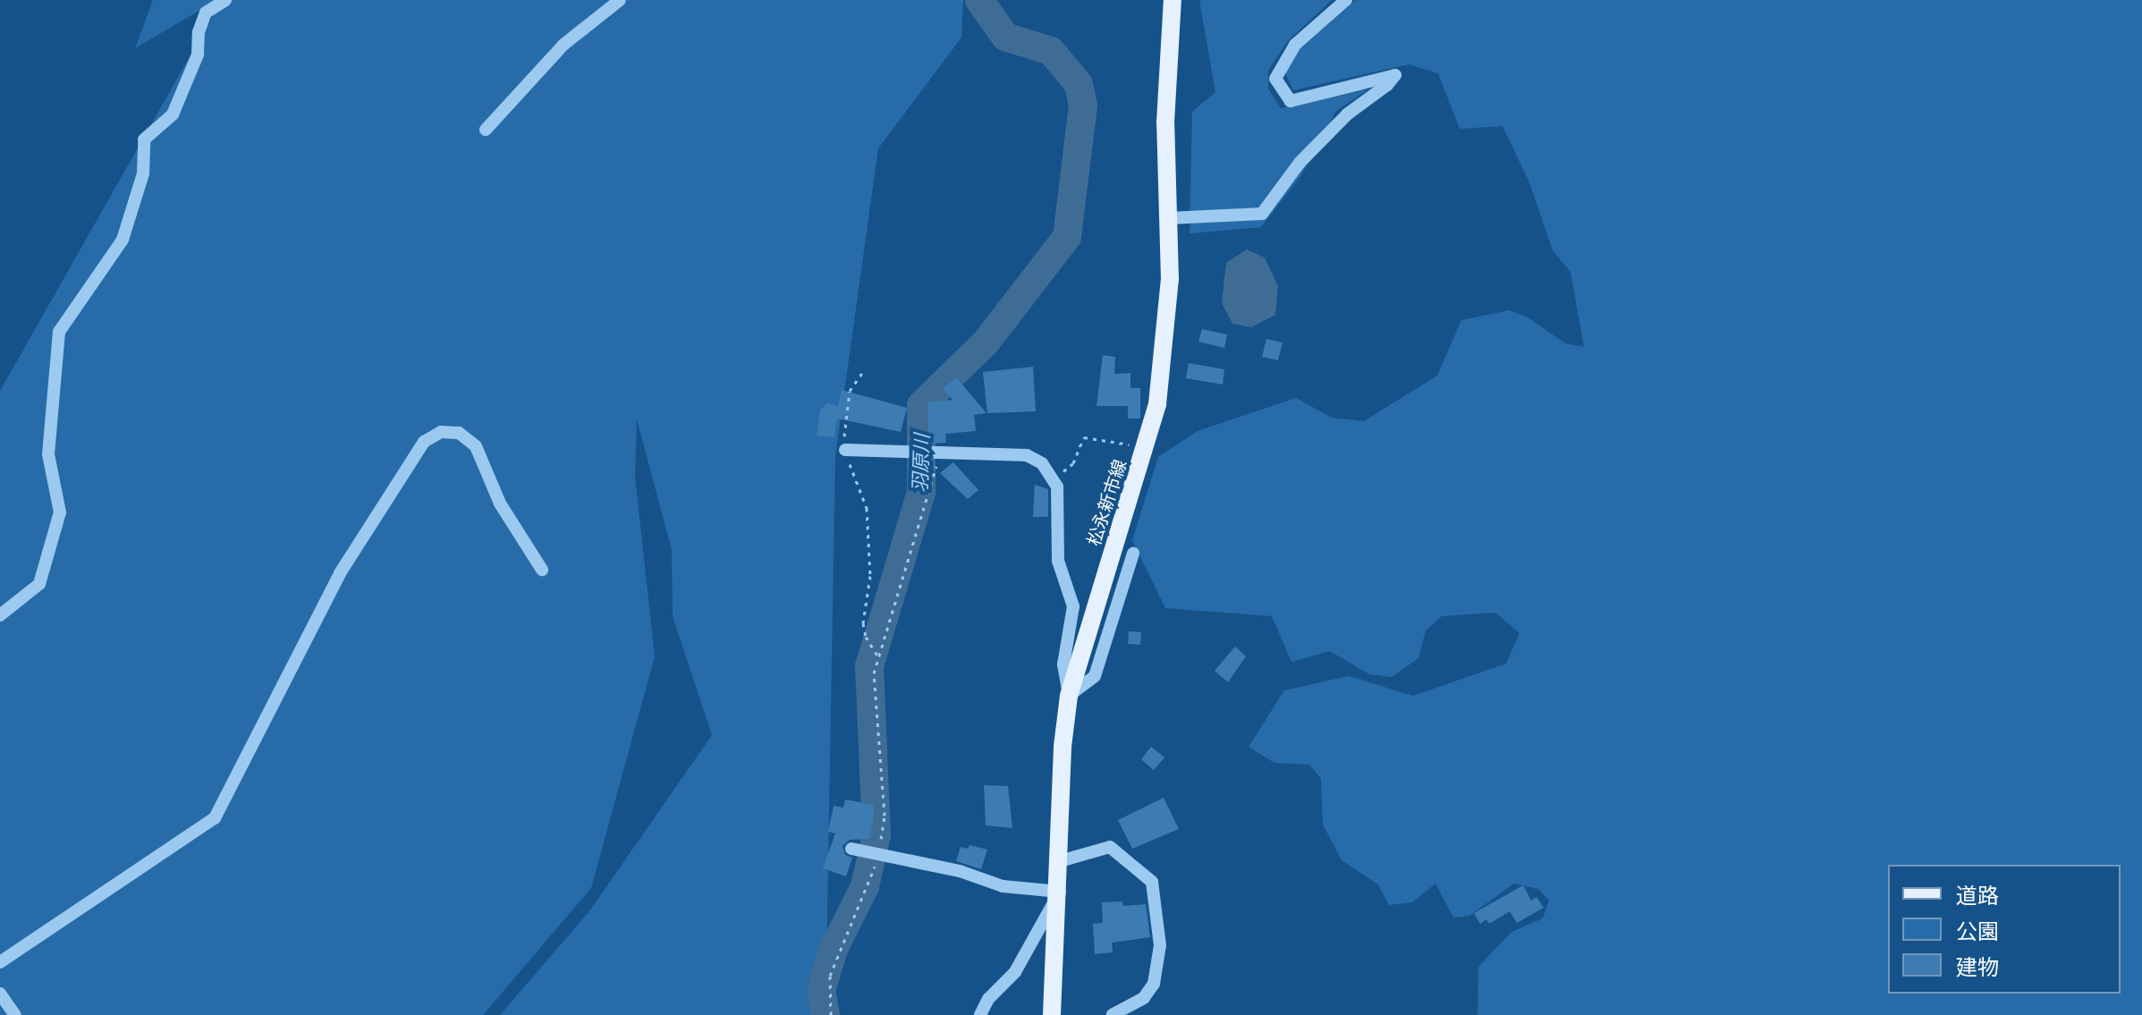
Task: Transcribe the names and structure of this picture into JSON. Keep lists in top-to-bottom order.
{
  "streets": {
    "main road": ["松永新市線"]
  },
  "water": ["羽原川"],
  "legend": ["道路", "公園", "建物"]
}
